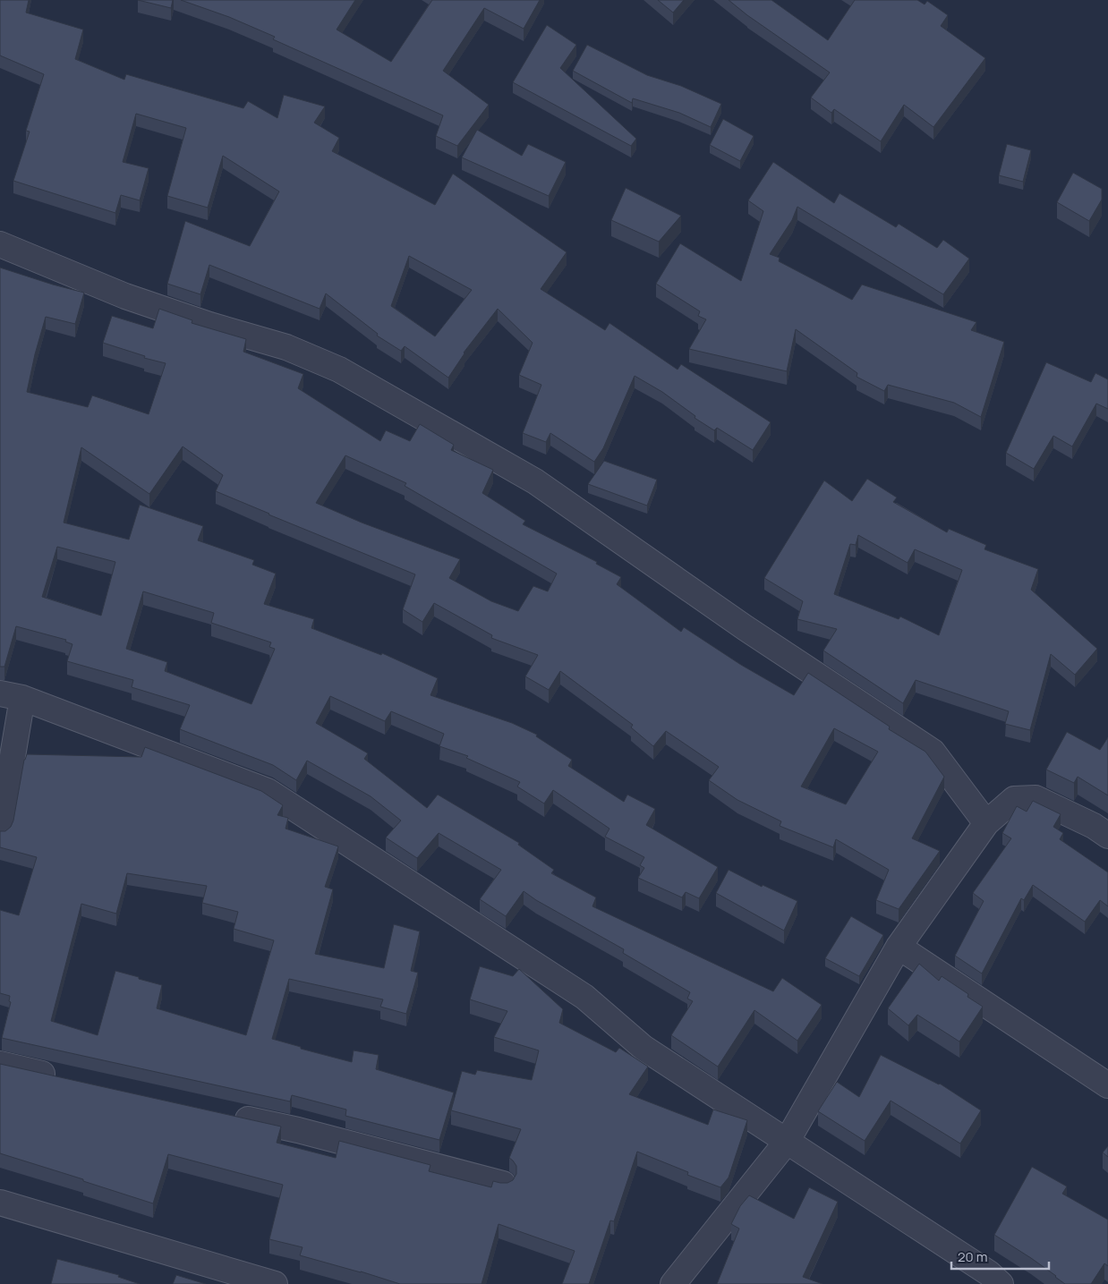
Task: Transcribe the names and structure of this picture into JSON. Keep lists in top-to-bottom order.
{
  "scale_bar": "20 m"
}
